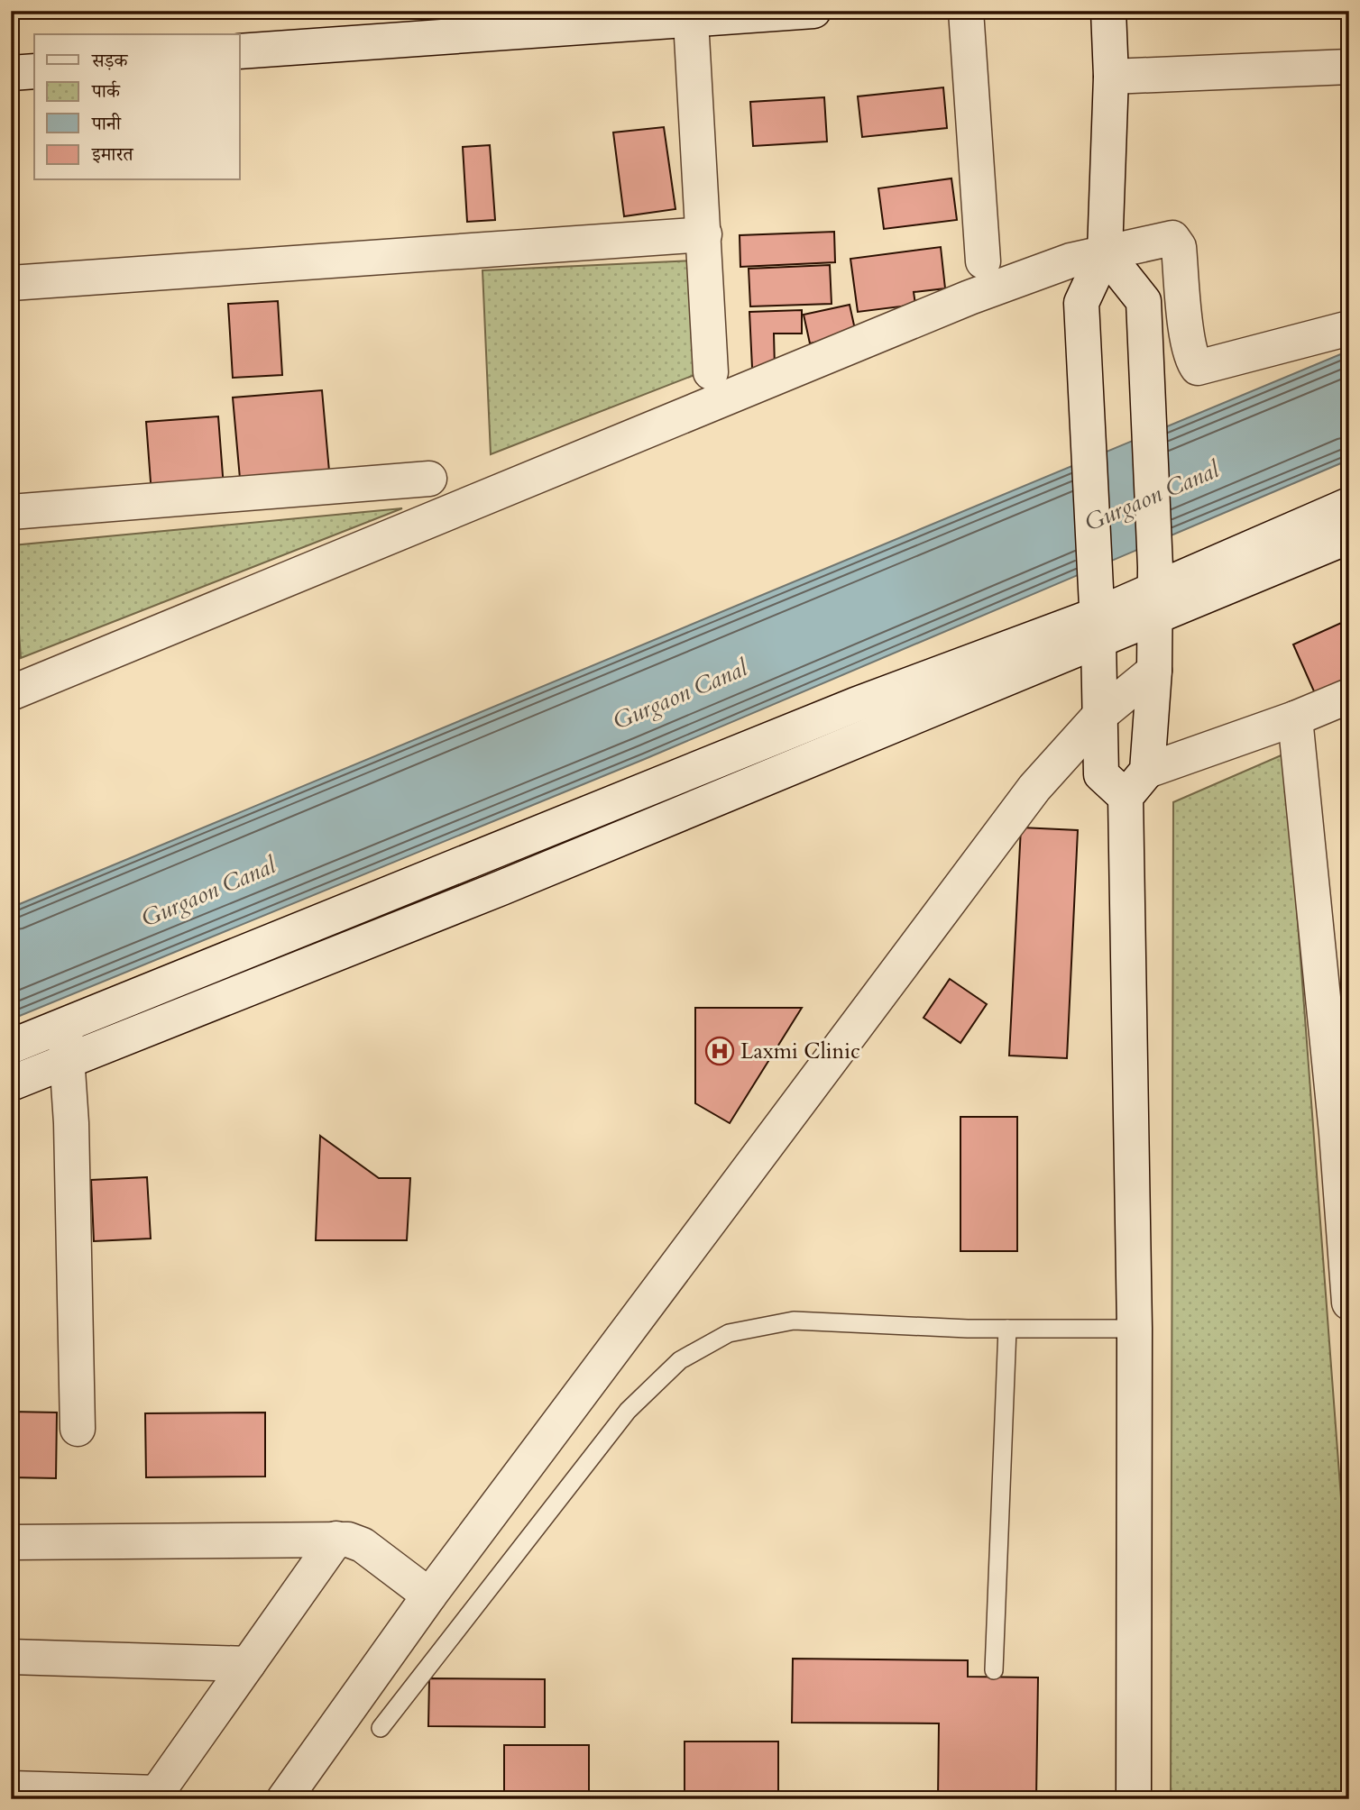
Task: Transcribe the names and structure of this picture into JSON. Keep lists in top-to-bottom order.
{
  "water": ["Gurgaon Canal"],
  "places": {
    "hospital": ["Laxmi Clinic"]
  },
  "legend": [
    "सड़क",
    "पार्क",
    "पानी",
    "इमारत"
  ]
}
